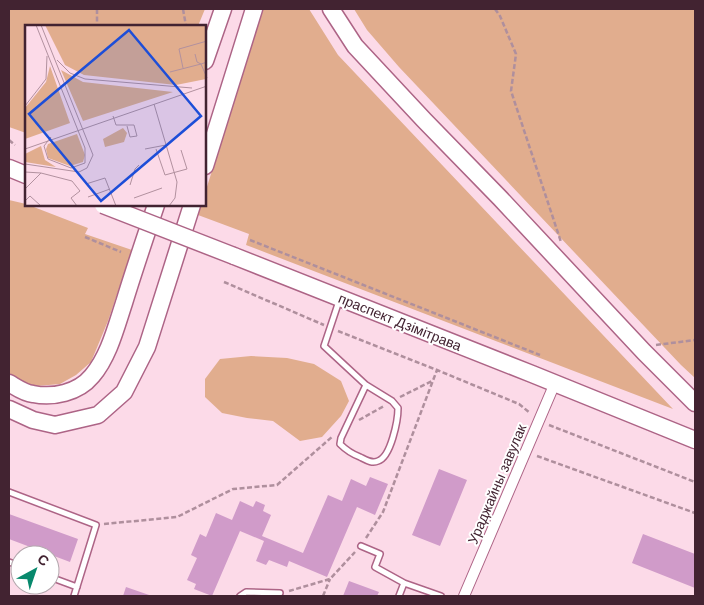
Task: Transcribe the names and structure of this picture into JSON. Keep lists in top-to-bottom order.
{
  "streets": {
    "main road": ["праспект Дзімітрава"],
    "street": ["Ураджайны завулак"]
  },
  "crossings": [
    ["праспект Дзімітрава", "Ураджайны завулак"]
  ],
  "north": "top right"
}
